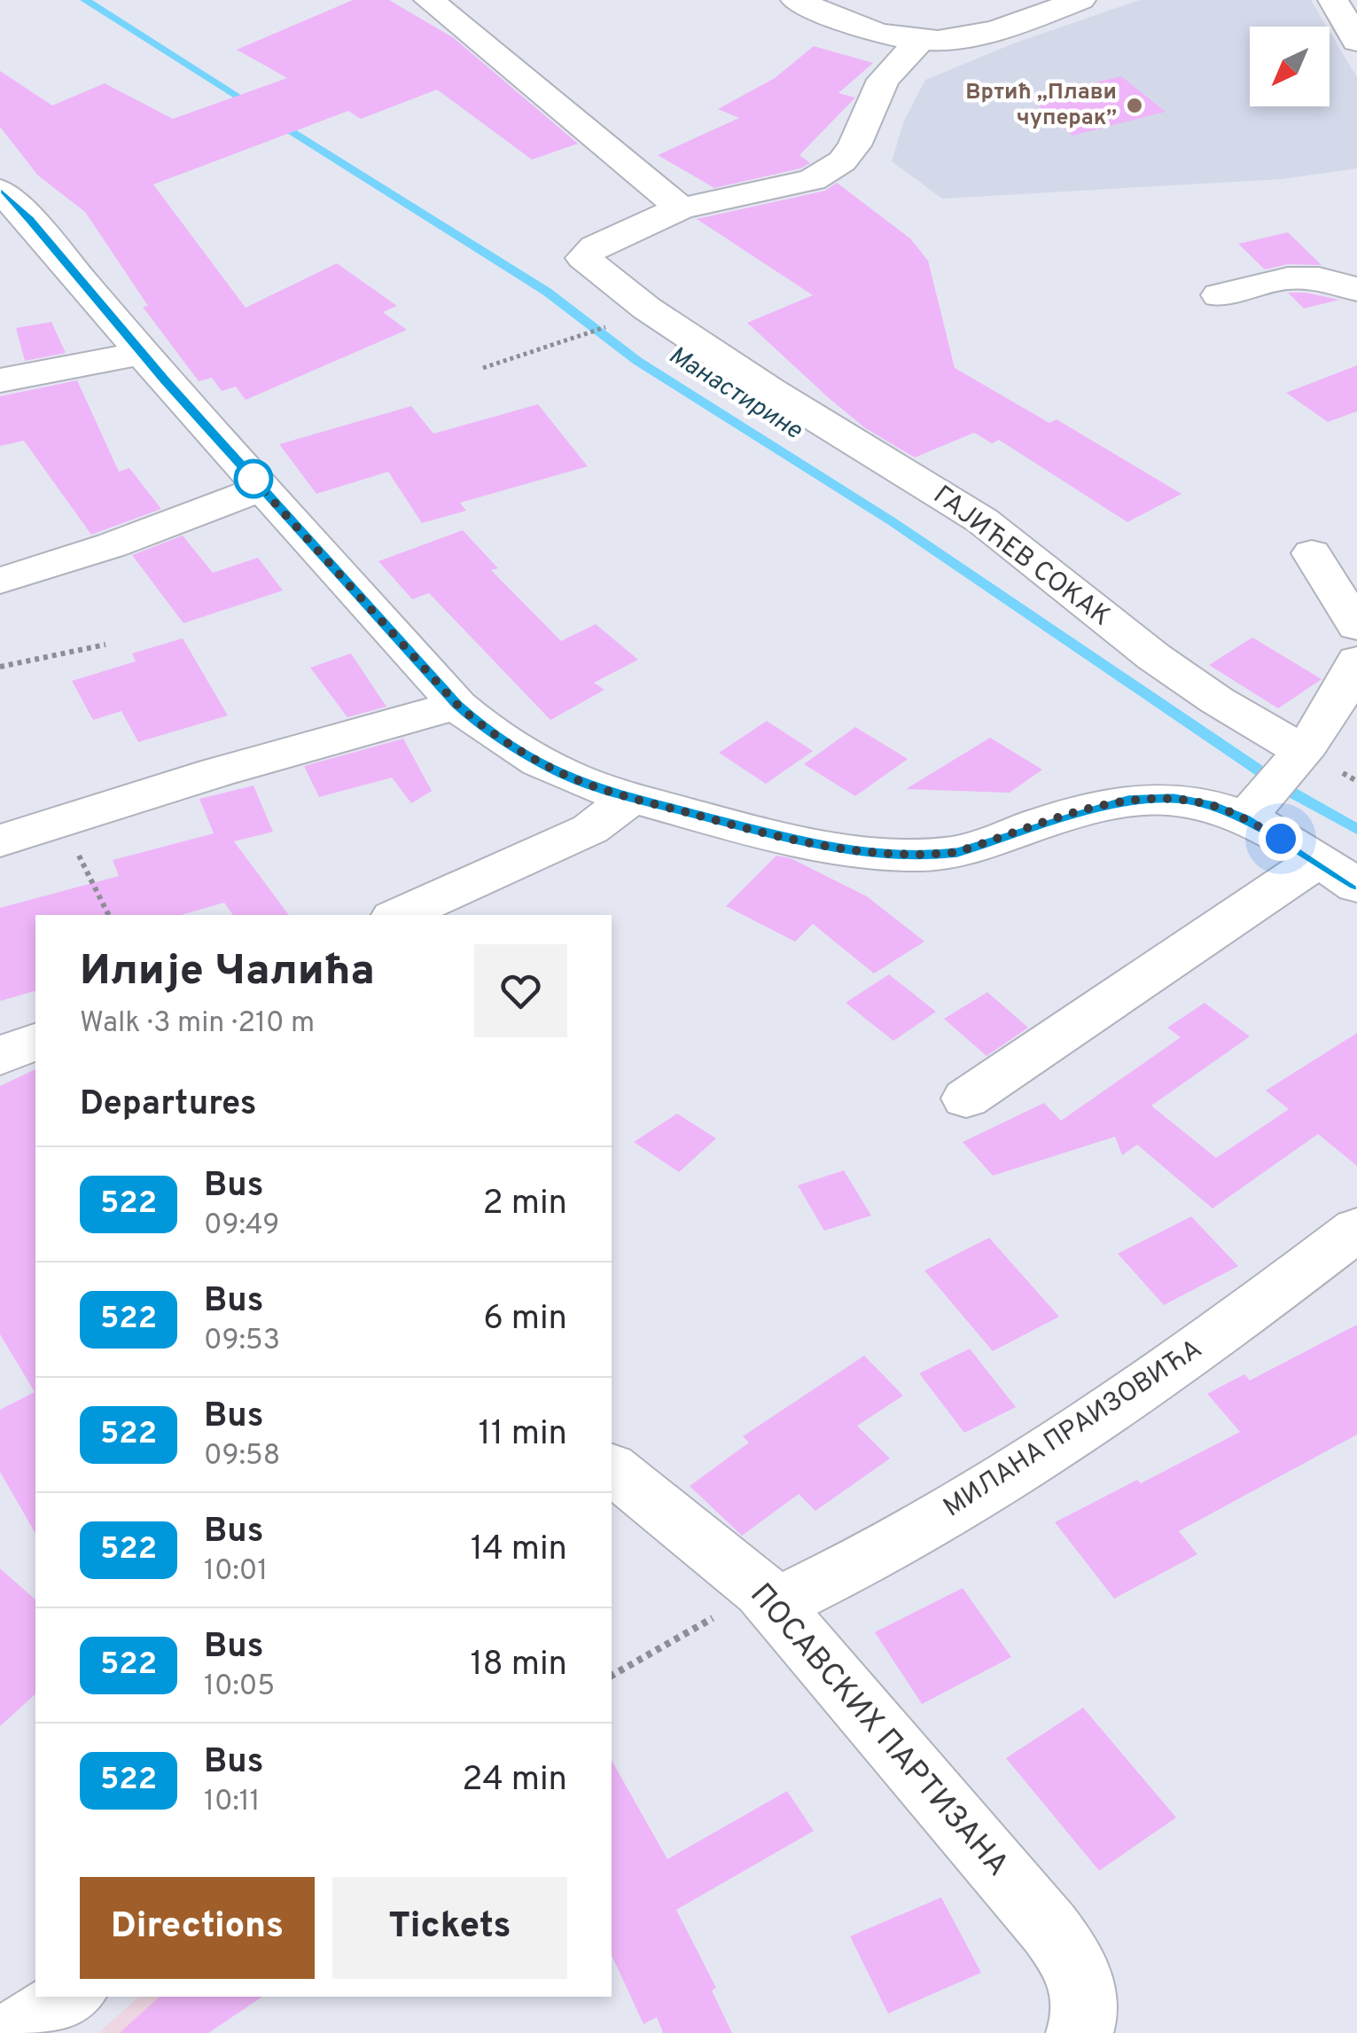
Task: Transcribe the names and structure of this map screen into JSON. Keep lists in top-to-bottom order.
{
  "streets": {
    "street": ["ГАЈИЋЕВ СОКАК", "МИЛАНА ПРАИЗОВИЋА", "ПОСАВСКИХ ПАРТИЗАНА"]
  },
  "crossings": [
    ["МИЛАНА ПРАИЗОВИЋА", "ПОСАВСКИХ ПАРТИЗАНА"]
  ],
  "water": ["Манастирине"],
  "places": ["Вртић „Плави чуперак”"],
  "lines": ["bus line 522"],
  "north": "bottom left",
  "page": {
    "heading": [
      ["Илије Чалића", "Walk · 3 min · 210 m"],
      "Departures"
    ],
    "list": [
      {
        "mark": "522",
        "name": "Bus",
        "note": "09:49",
        "value": "2 min"
      },
      {
        "mark": "522",
        "name": "Bus",
        "note": "09:53",
        "value": "6 min"
      },
      {
        "mark": "522",
        "name": "Bus",
        "note": "09:58",
        "value": "11 min"
      },
      {
        "mark": "522",
        "name": "Bus",
        "note": "10:01",
        "value": "14 min"
      },
      {
        "mark": "522",
        "name": "Bus",
        "note": "10:05",
        "value": "18 min"
      },
      {
        "mark": "522",
        "name": "Bus",
        "note": "10:11",
        "value": "24 min"
      }
    ],
    "buttons": ["Directions", "Tickets"]
  }
}
